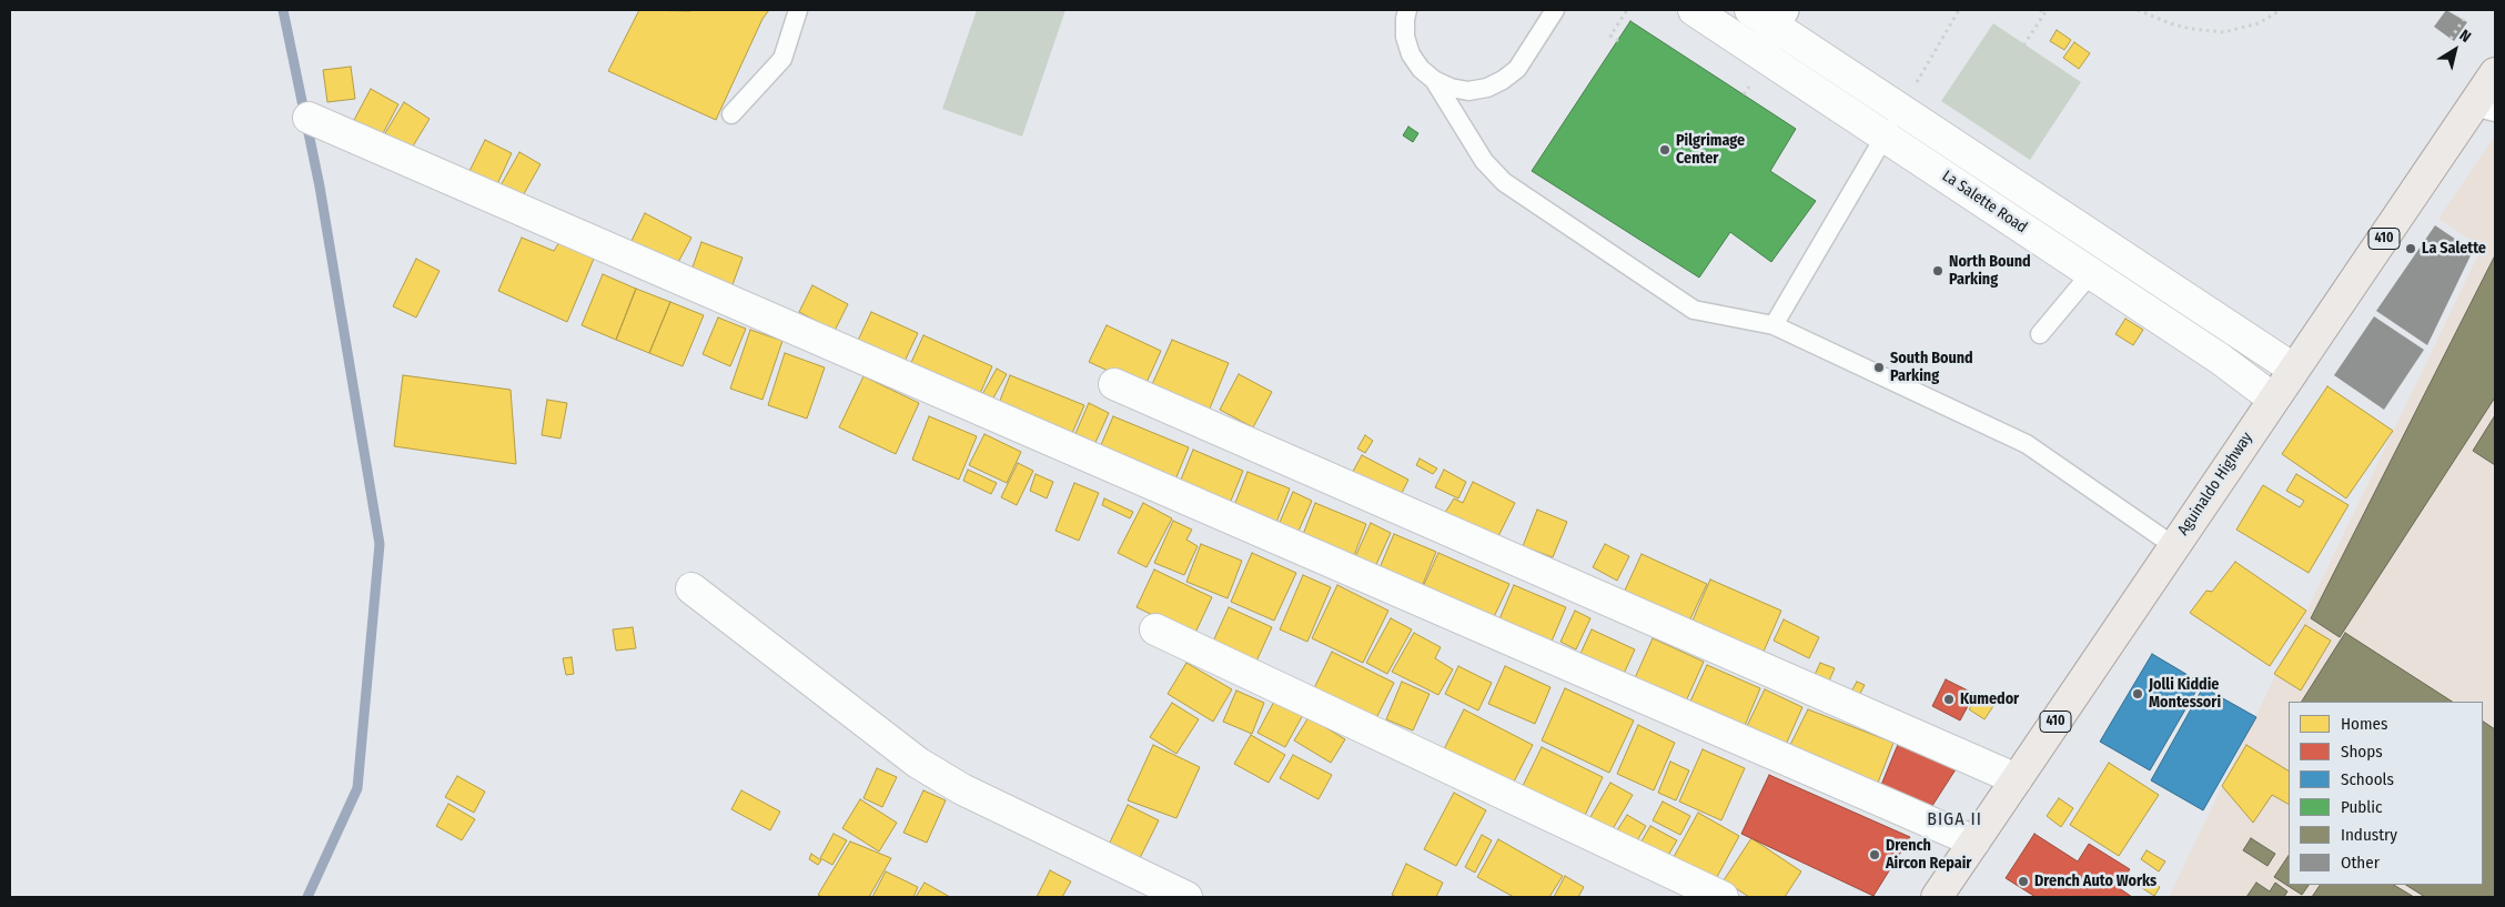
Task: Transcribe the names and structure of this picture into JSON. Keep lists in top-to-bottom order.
{
  "streets": {
    "main road": ["410", "Aguinaldo Highway"],
    "street": ["La Salette Road"]
  },
  "crossings": [
    ["La Salette Road", "Aguinaldo Highway"]
  ],
  "districts": ["BIGA II"],
  "places": [
    "Pilgrimage Center",
    "La Salette",
    "North Bound Parking",
    "South Bound Parking",
    "Jolli Kiddie Montessori",
    "Kumedor",
    "Drench Aircon Repair",
    "Drench Auto Works"
  ],
  "legend": [
    "Homes",
    "Shops",
    "Schools",
    "Public",
    "Industry",
    "Other"
  ],
  "north": "top right"
}
